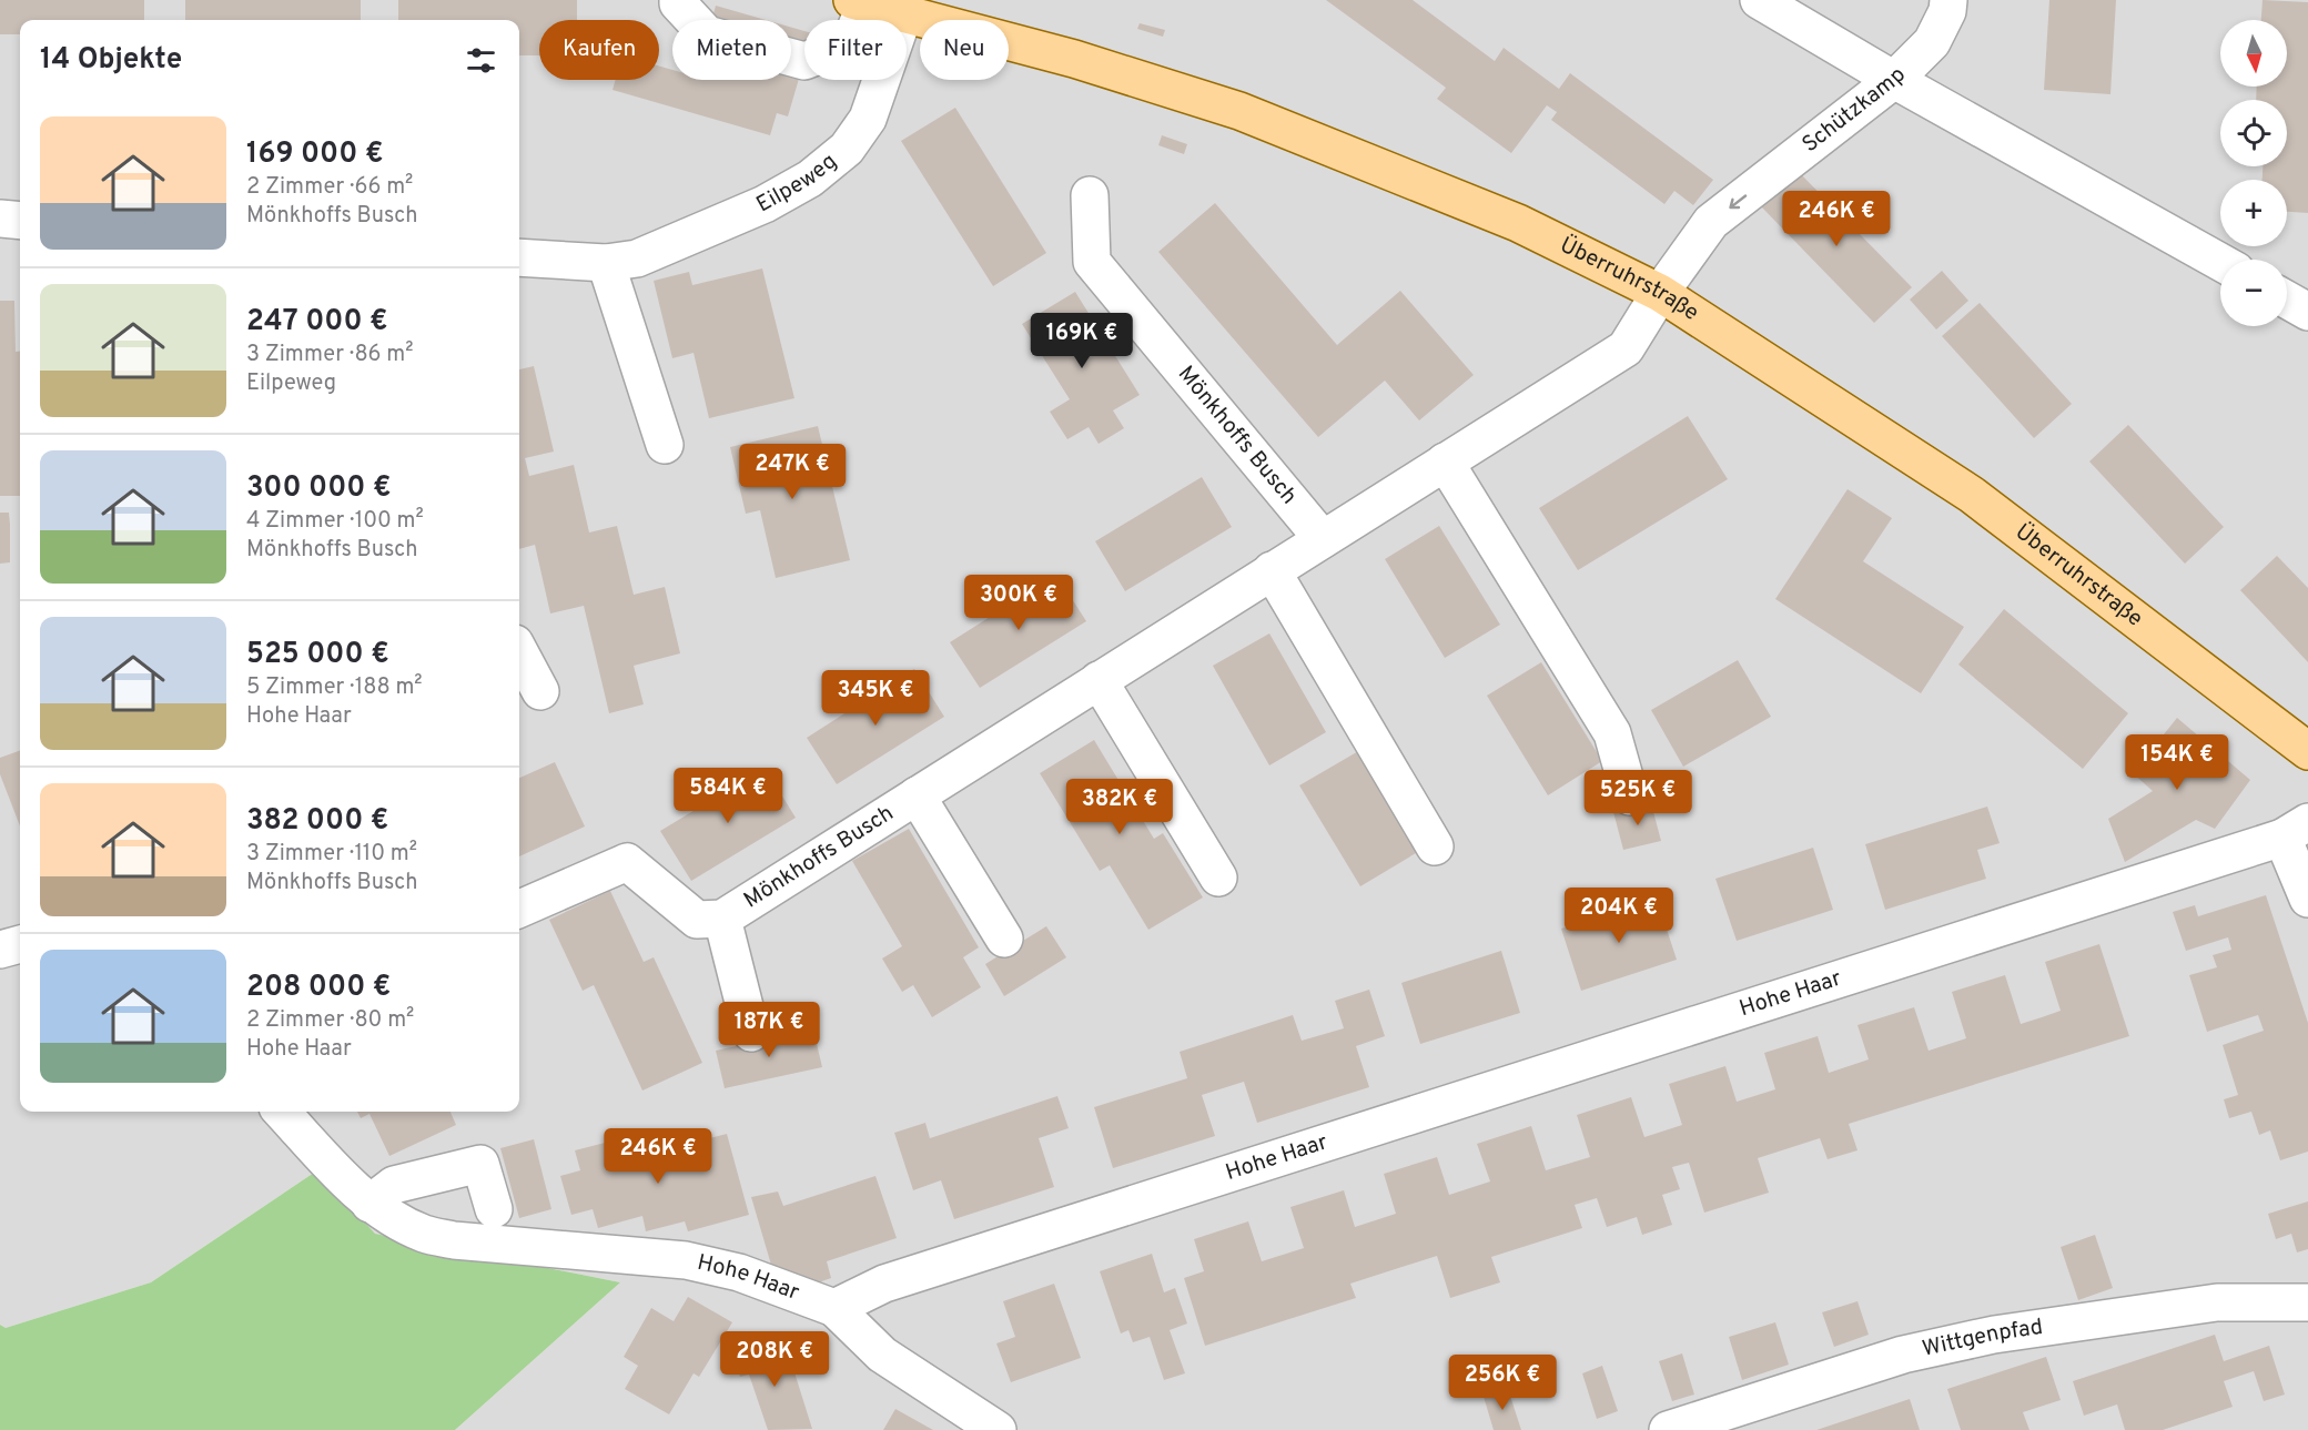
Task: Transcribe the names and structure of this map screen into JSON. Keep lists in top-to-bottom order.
{
  "streets": {
    "main road": ["Überruhrstraße"],
    "street": [
      "Schützkamp",
      "Eilpeweg",
      "Mönkhoffs Busch",
      "Hohe Haar",
      "Wittgenpfad"
    ]
  },
  "crossings": [
    ["Schützkamp", "Überruhrstraße"],
    ["Schützkamp", "Mönkhoffs Busch"],
    ["Eilpeweg", "Überruhrstraße"],
    ["Überruhrstraße", "Mönkhoffs Busch"]
  ],
  "one_way": ["Schützkamp"],
  "north": "bottom",
  "page": {
    "map_buttons": ["+", "−"],
    "chip": [
      "Kaufen",
      "Mieten",
      "Filter",
      "Neu"
    ],
    "heading": "14 Objekte",
    "list": [
      {
        "name": "169 000 €",
        "note": "2 Zimmer · 66 m² · Mönkhoffs Busch"
      },
      {
        "name": "247 000 €",
        "note": "3 Zimmer · 86 m² · Eilpeweg"
      },
      {
        "name": "300 000 €",
        "note": "4 Zimmer · 100 m² · Mönkhoffs Busch"
      },
      {
        "name": "525 000 €",
        "note": "5 Zimmer · 188 m² · Hohe Haar"
      },
      {
        "name": "382 000 €",
        "note": "3 Zimmer · 110 m² · Mönkhoffs Busch"
      },
      {
        "name": "208 000 €",
        "note": "2 Zimmer · 80 m² · Hohe Haar"
      }
    ],
    "price": [
      "246K €",
      "169K €",
      "247K €",
      "300K €",
      "345K €",
      "154K €",
      "584K €",
      "525K €",
      "382K €",
      "204K €",
      "187K €",
      "246K €",
      "208K €",
      "256K €"
    ]
  }
}
